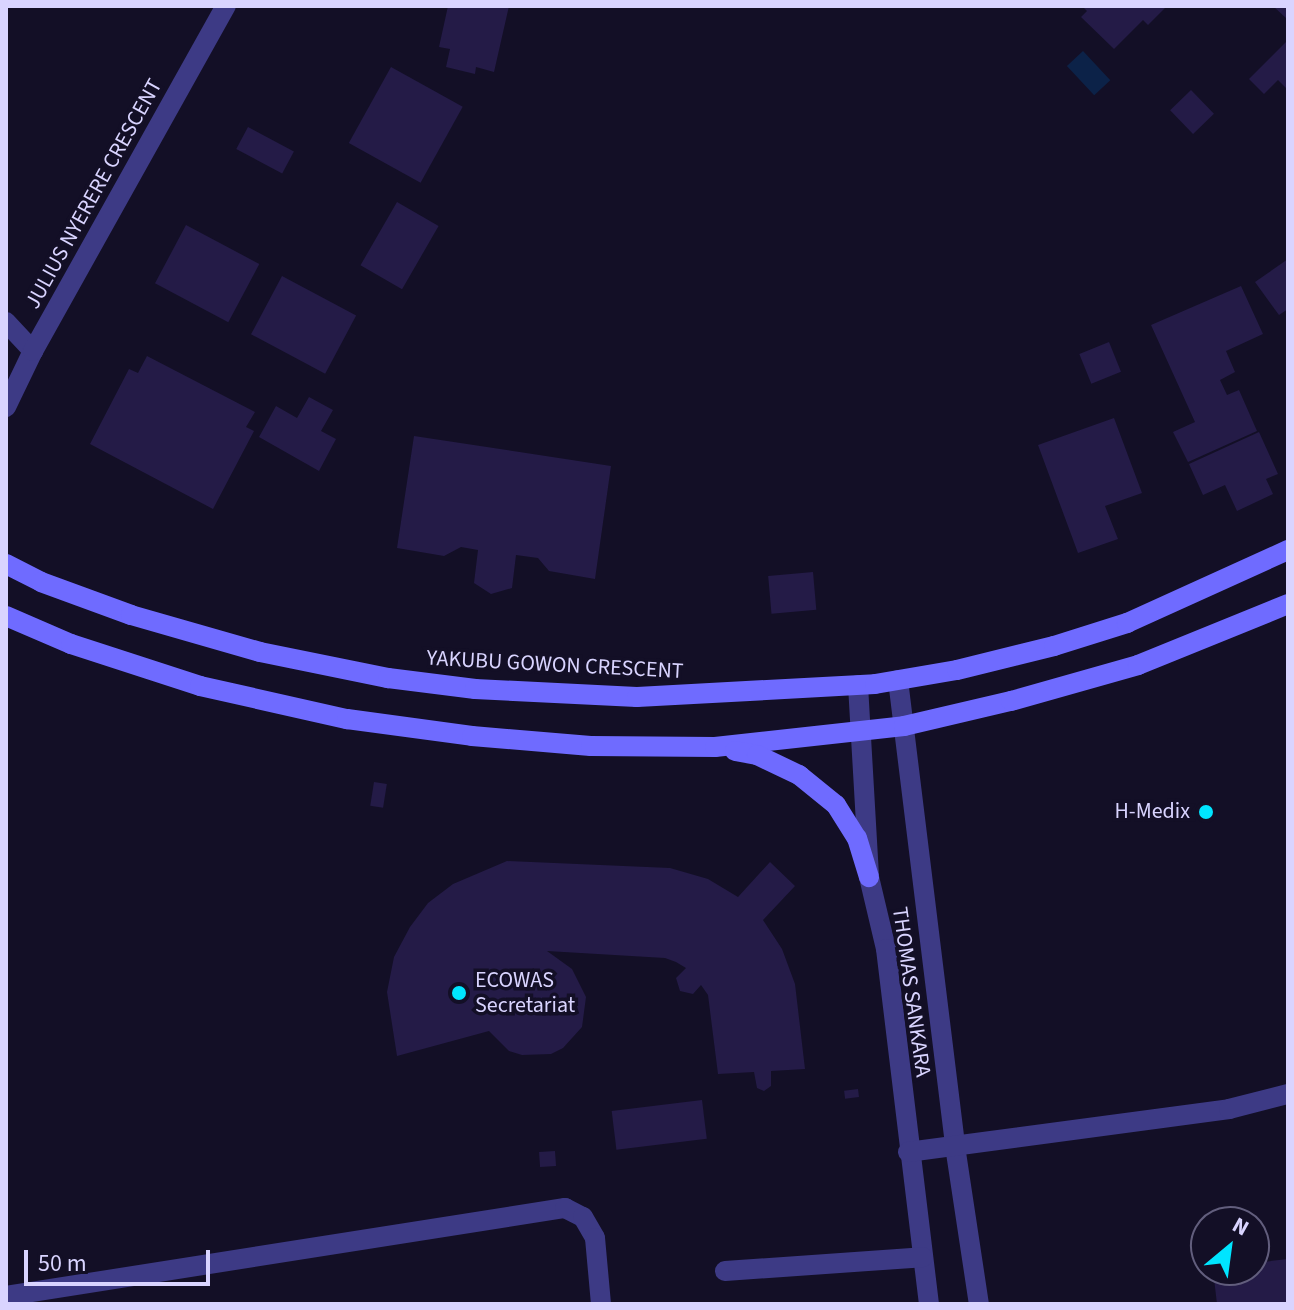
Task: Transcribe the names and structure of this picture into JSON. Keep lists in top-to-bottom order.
{
  "streets": {
    "main road": ["YAKUBU GOWON CRESCENT"],
    "street": ["JULIUS NYERERE CRESCENT", "THOMAS SANKARA"]
  },
  "crossings": [
    ["YAKUBU GOWON CRESCENT", "THOMAS SANKARA"]
  ],
  "places": ["H-Medix", "ECOWAS Secretariat"],
  "scale_bar": "50 m",
  "north": "top right"
}
